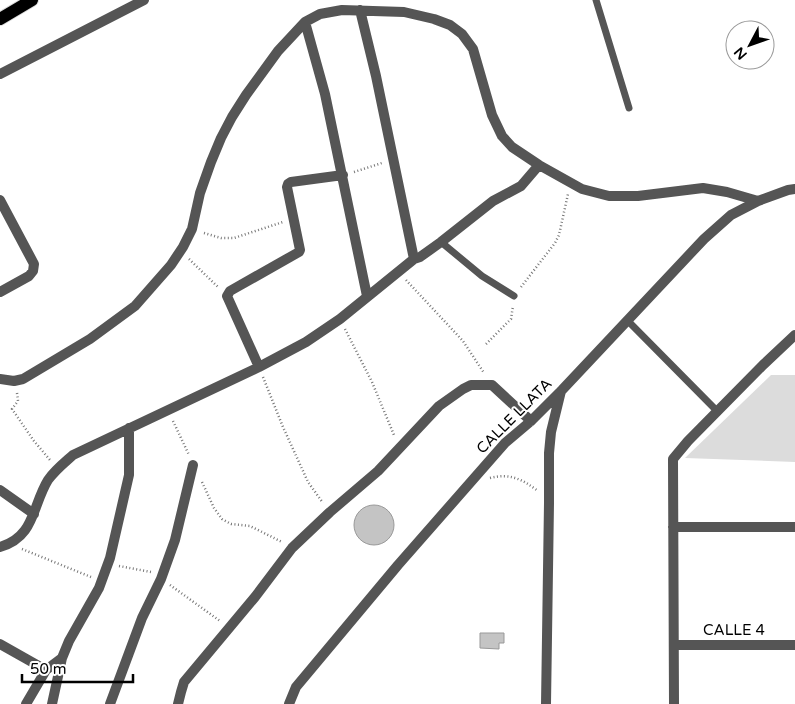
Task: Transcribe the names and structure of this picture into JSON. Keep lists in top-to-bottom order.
{
  "streets": {
    "street": ["CALLE LLATA", "CALLE 4"]
  },
  "scale_bar": "50 m",
  "north": "bottom left"
}
